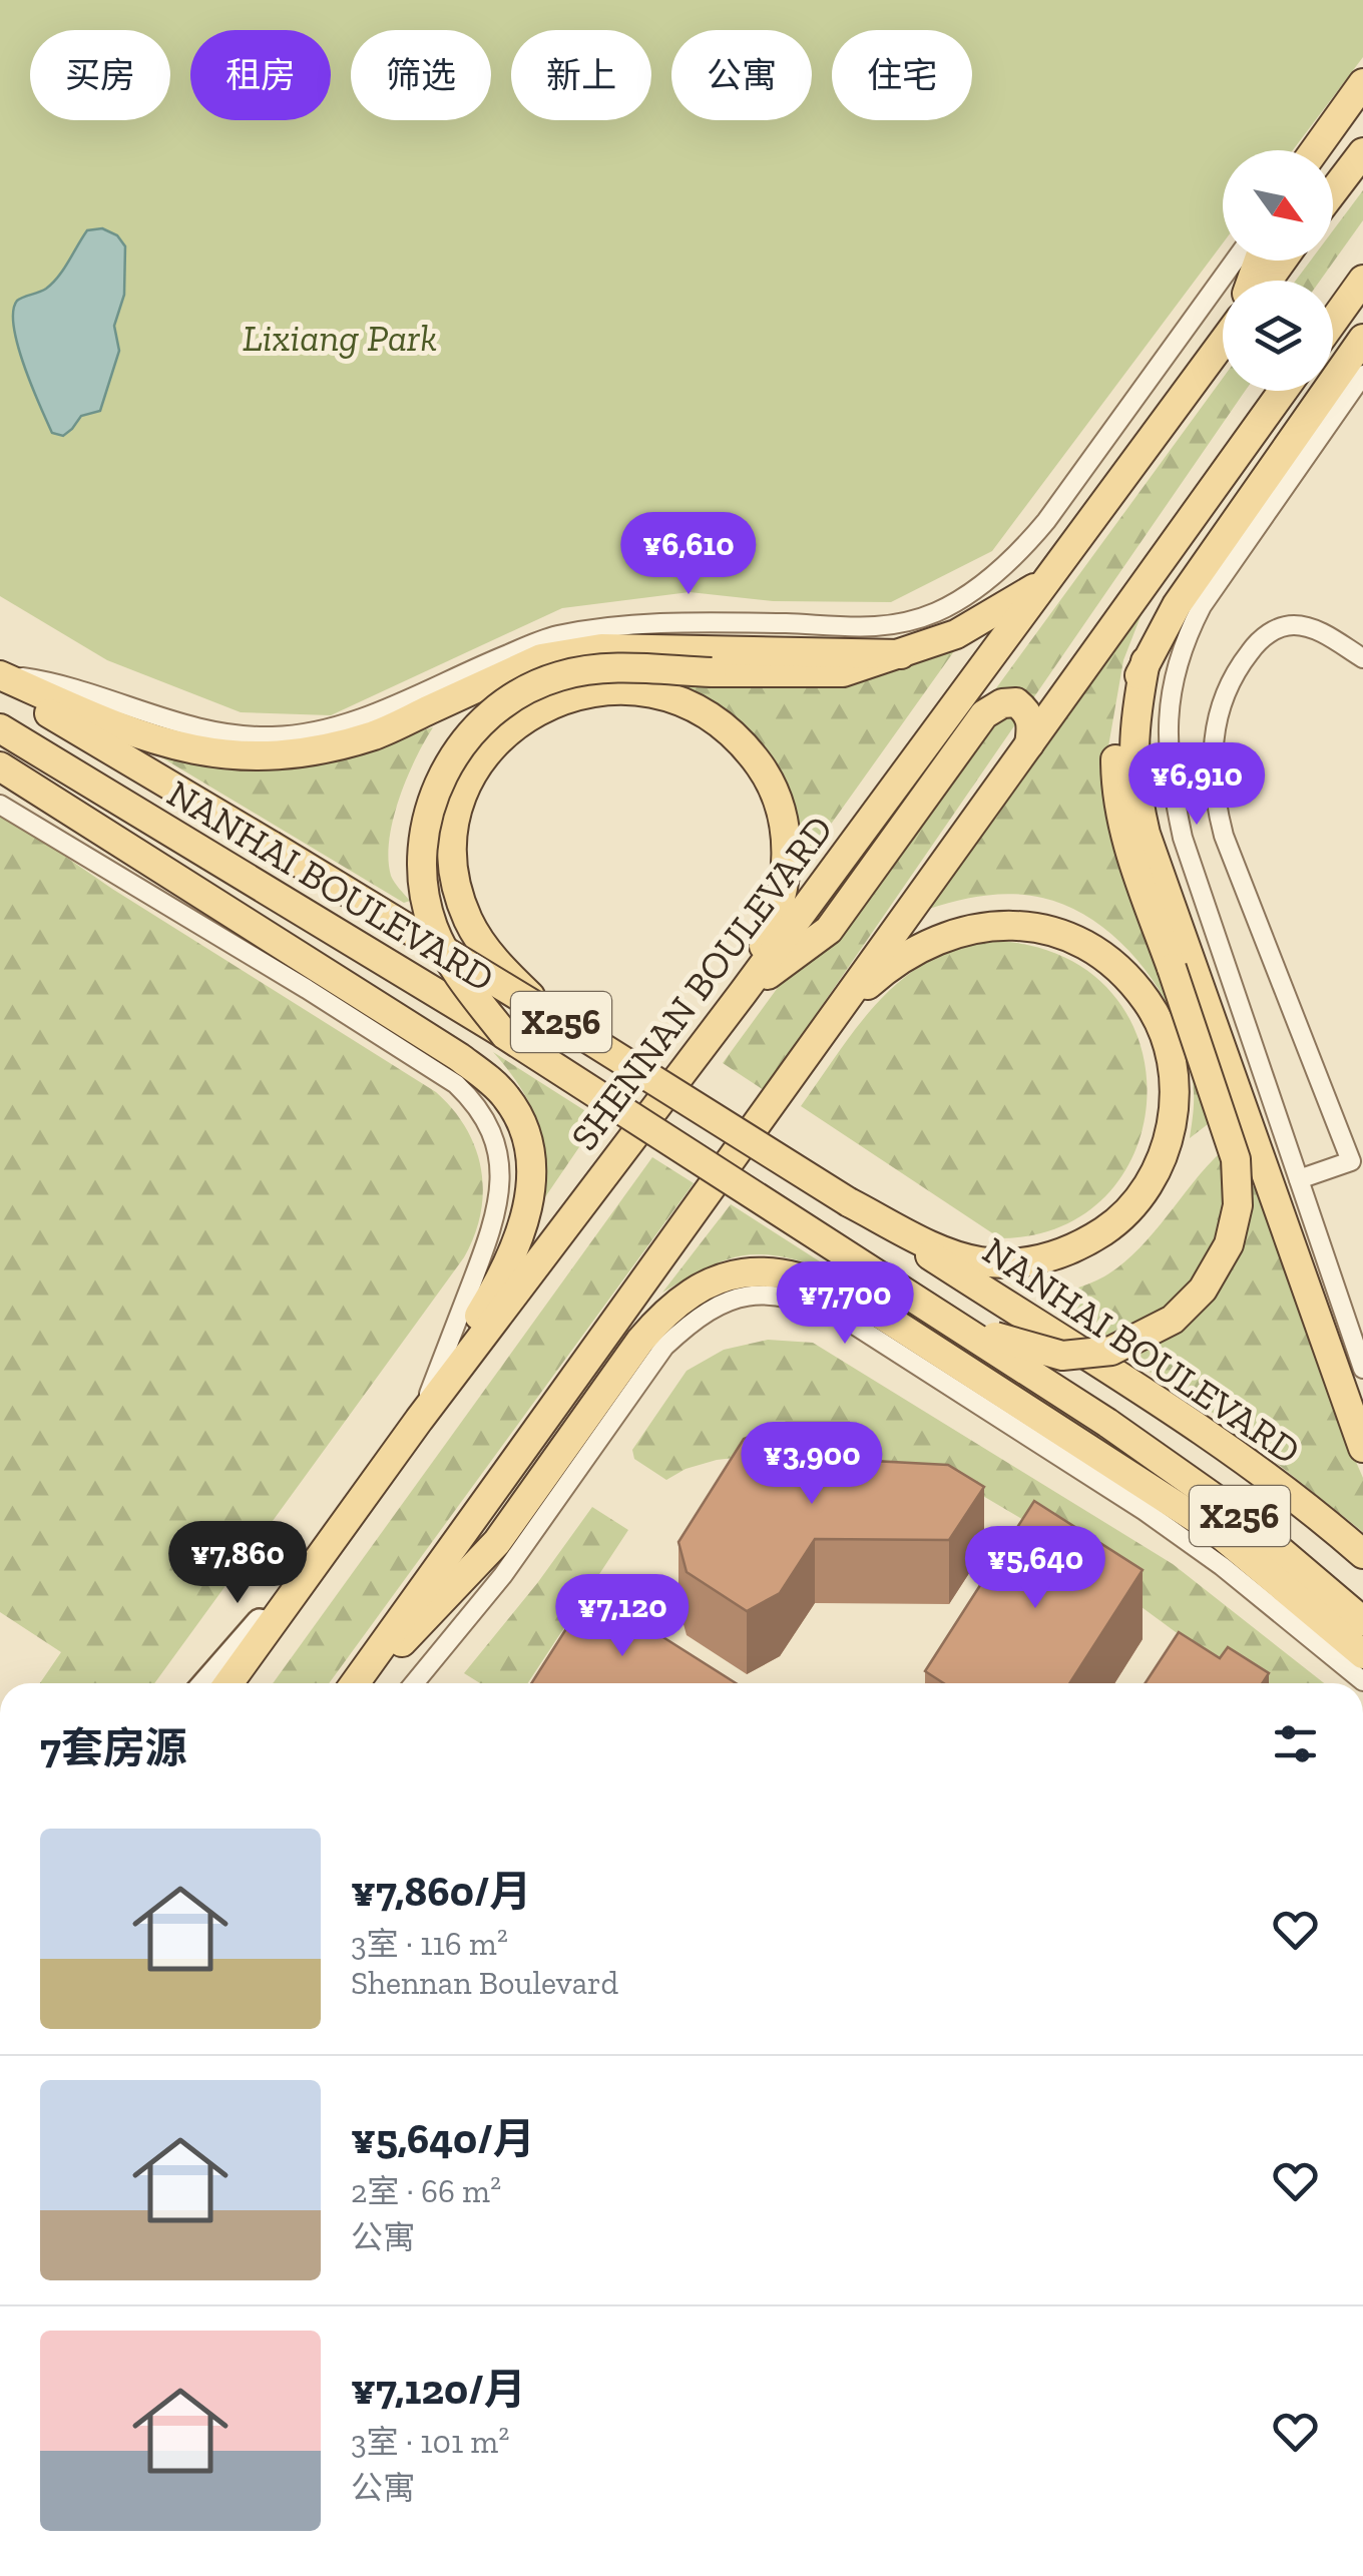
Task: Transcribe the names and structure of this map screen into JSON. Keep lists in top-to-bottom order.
{
  "streets": {
    "main road": ["NANHAI BOULEVARD", "SHENNAN BOULEVARD", "X256"]
  },
  "parks": ["Lixiang Park"],
  "north": "bottom right",
  "page": {
    "chip": [
      "买房",
      "租房",
      "筛选",
      "新上",
      "公寓",
      "住宅"
    ],
    "price": [
      "¥6,610",
      "¥6,910",
      "¥7,700",
      "¥3,900",
      "¥7,860",
      "¥5,640",
      "¥7,120"
    ],
    "heading": "7套房源",
    "list": [
      {
        "name": "¥7,860/月",
        "note": "3室 · 116 m² · Shennan Boulevard"
      },
      {
        "name": "¥5,640/月",
        "note": "2室 · 66 m² · 公寓"
      },
      {
        "name": "¥7,120/月",
        "note": "3室 · 101 m² · 公寓"
      }
    ]
  }
}
